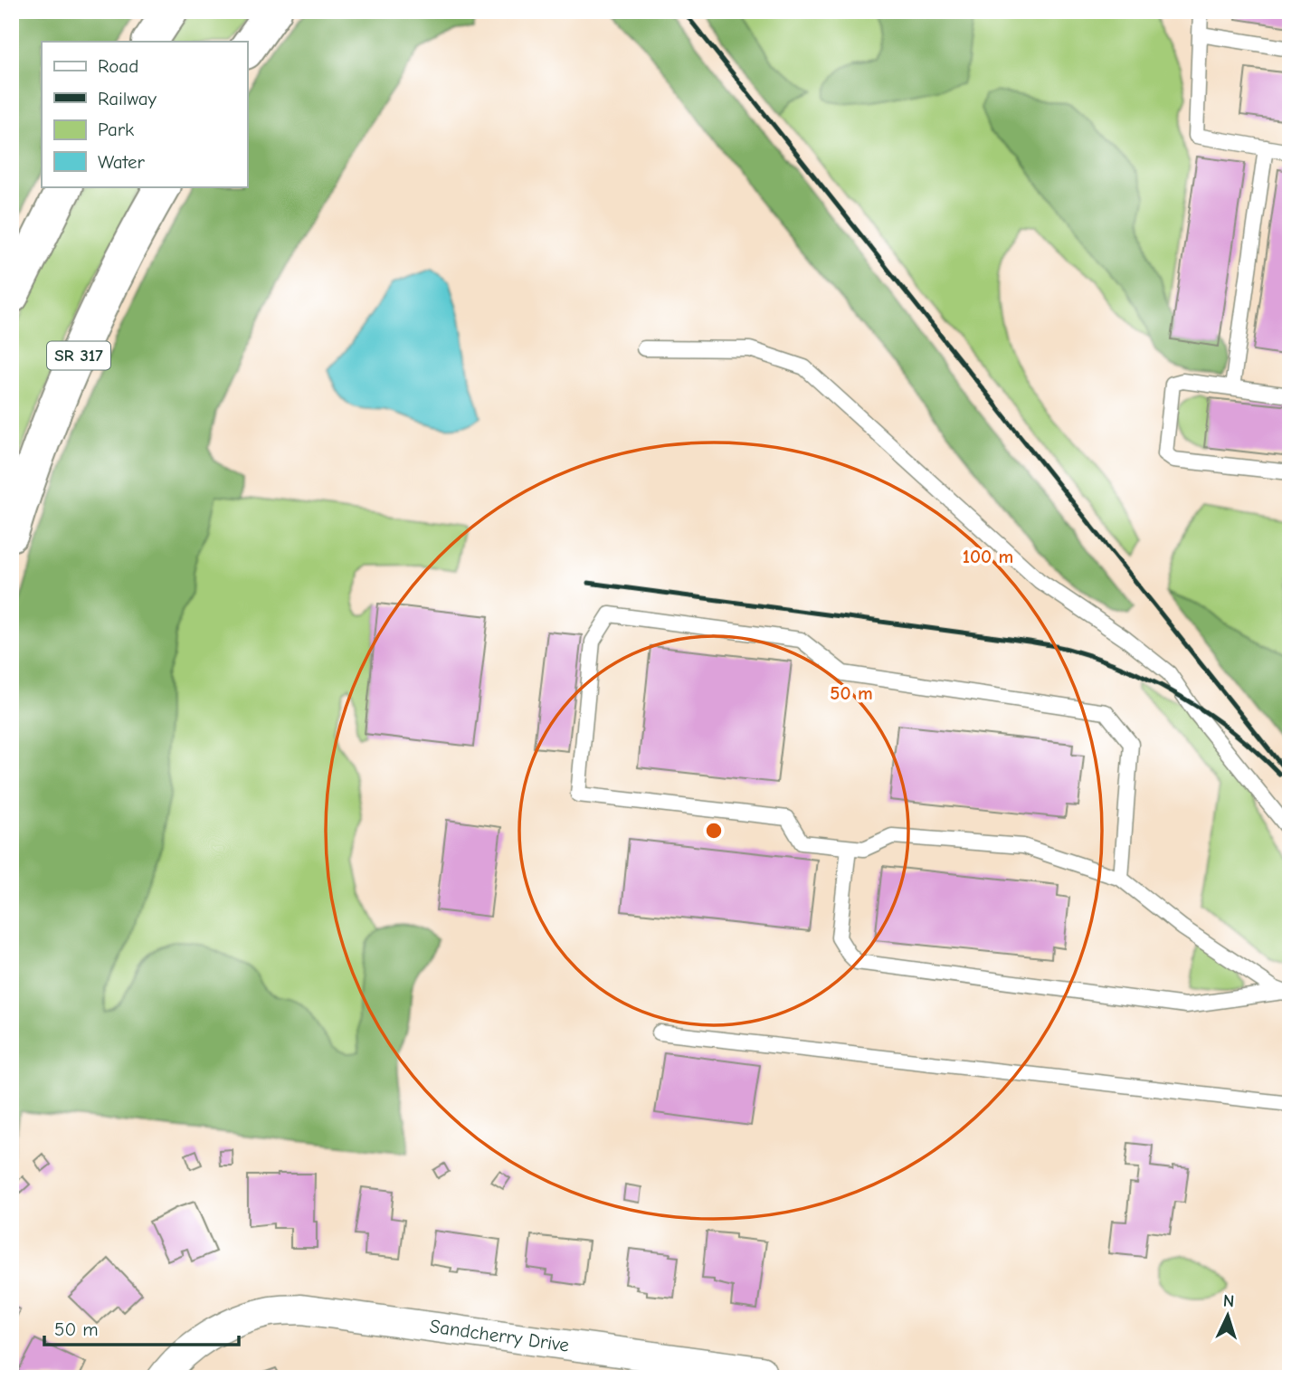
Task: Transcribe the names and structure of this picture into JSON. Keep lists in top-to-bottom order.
{
  "streets": {
    "main road": ["SR 317"],
    "street": ["Sandcherry Drive"]
  },
  "legend": [
    "Road",
    "Railway",
    "Park",
    "Water"
  ],
  "scale_bar": "50 m",
  "north": "top",
  "rings": ["100 m", "50 m"]
}
